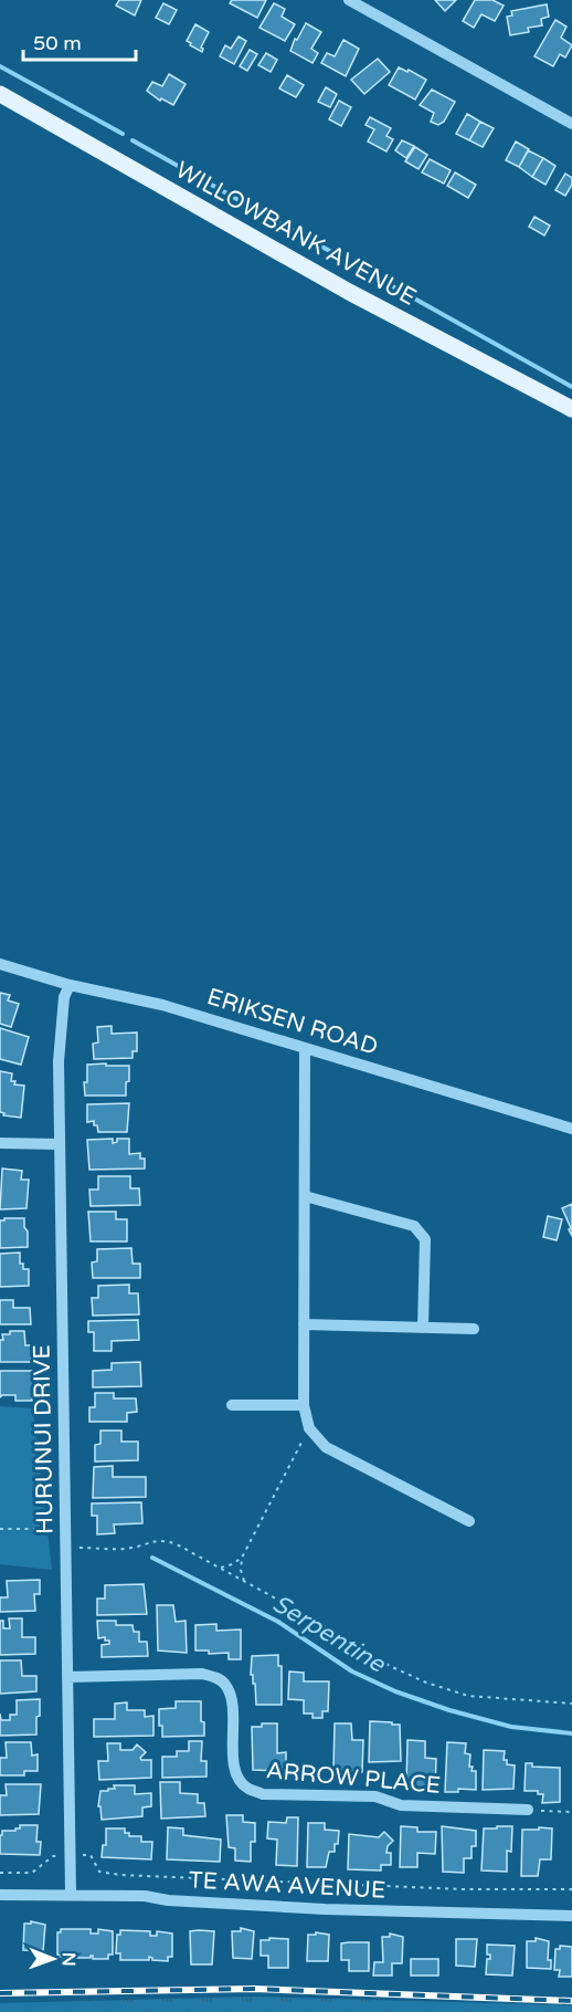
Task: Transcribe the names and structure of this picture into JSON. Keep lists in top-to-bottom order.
{
  "streets": {
    "main road": ["WILLOWBANK AVENUE"],
    "street": [
      "ERIKSEN ROAD",
      "HURUNUI DRIVE",
      "ARROW PLACE",
      "TE AWA AVENUE"
    ]
  },
  "crossings": [
    ["ERIKSEN ROAD", "HURUNUI DRIVE"],
    ["HURUNUI DRIVE", "ARROW PLACE"],
    ["HURUNUI DRIVE", "TE AWA AVENUE"]
  ],
  "water": ["Serpentine"],
  "scale_bar": "50 m",
  "north": "right"
}
